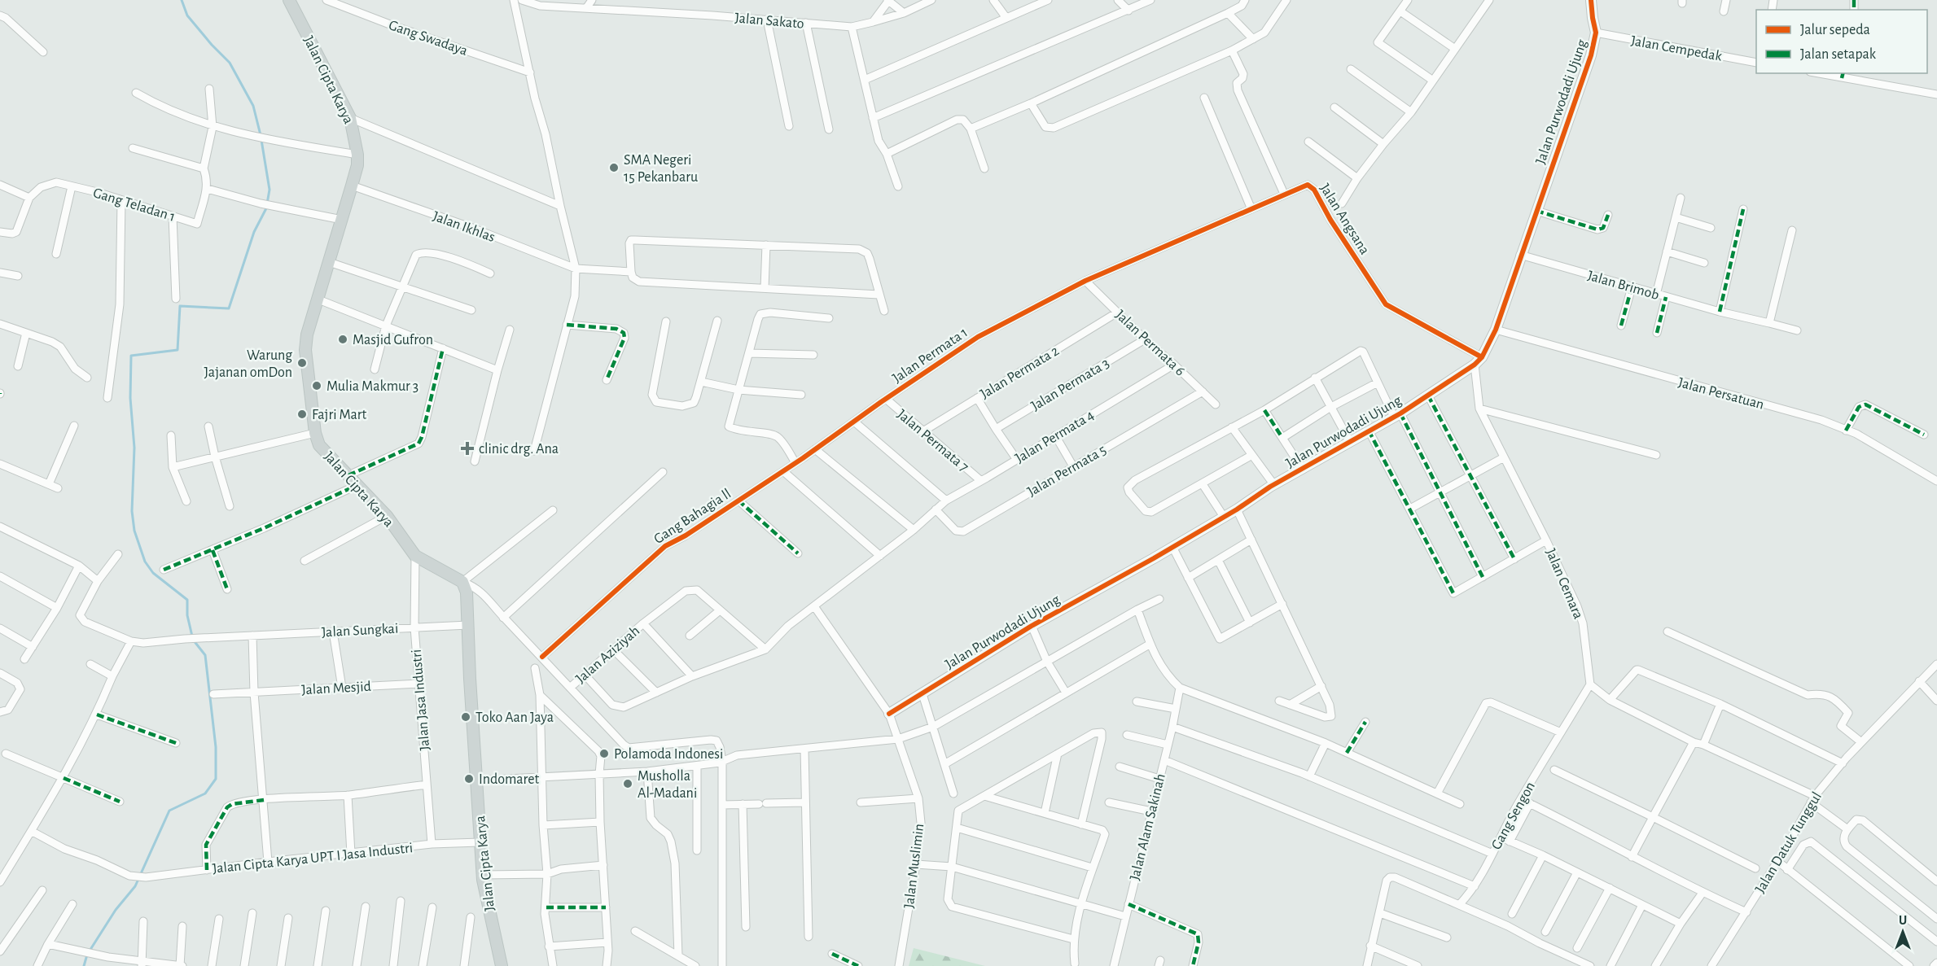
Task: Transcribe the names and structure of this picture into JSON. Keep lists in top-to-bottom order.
{
  "streets": {
    "main road": ["Jalan Cipta Karya"],
    "street": [
      "Jalan Sakato",
      "Gang Swadaya",
      "Jalan Cempedak",
      "Jalan Purwodadi Ujung",
      "Gang Teladan 1",
      "Jalan Angsana",
      "Jalan Ikhlas",
      "Jalan Brimob",
      "Jalan Permata 6",
      "Jalan Permata 1",
      "Jalan Permata 2",
      "Jalan Permata 3",
      "Jalan Persatuan",
      "Jalan Permata 4",
      "Jalan Permata 7",
      "Jalan Permata 5",
      "Gang Bahagia ll",
      "Jalan Cemara",
      "Jalan Sungkai",
      "Jalan Aziziyah",
      "Jalan Mesjid",
      "Jalan Jasa Industri",
      "Gang Sengon",
      "Jalan Alam Sakinah",
      "Jalan Datuk Tunggul",
      "Jalan Cipta Karya UPT I Jasa Industri",
      "Jalan Muslimin"
    ]
  },
  "crossings": [
    ["Jalan Cempedak", "Jalan Purwodadi Ujung"],
    ["Jalan Cipta Karya", "Jalan Ikhlas"],
    ["Jalan Cipta Karya", "Jalan Sungkai"],
    ["Jalan Cipta Karya", "Jalan Aziziyah"],
    ["Jalan Cipta Karya", "Jalan Jasa Industri"],
    ["Jalan Cipta Karya", "Jalan Cipta Karya UPT I Jasa Industri"],
    ["Jalan Purwodadi Ujung", "Jalan Angsana"],
    ["Jalan Purwodadi Ujung", "Jalan Brimob"],
    ["Jalan Purwodadi Ujung", "Jalan Persatuan"],
    ["Jalan Purwodadi Ujung", "Jalan Cemara"],
    ["Jalan Angsana", "Jalan Permata 6"],
    ["Jalan Angsana", "Jalan Permata 1"],
    ["Jalan Angsana", "Jalan Cemara"],
    ["Jalan Permata 6", "Jalan Permata 1"],
    ["Jalan Permata 6", "Jalan Permata 2"],
    ["Jalan Permata 6", "Jalan Permata 3"],
    ["Jalan Permata 6", "Jalan Permata 4"],
    ["Jalan Permata 6", "Jalan Permata 5"],
    ["Jalan Permata 1", "Jalan Permata 7"],
    ["Jalan Permata 1", "Gang Bahagia ll"],
    ["Jalan Permata 2", "Jalan Permata 7"],
    ["Jalan Permata 4", "Jalan Permata 7"],
    ["Jalan Permata 4", "Jalan Permata 5"],
    ["Jalan Permata 4", "Jalan Aziziyah"],
    ["Gang Bahagia ll", "Jalan Aziziyah"],
    ["Jalan Cemara", "Gang Sengon"],
    ["Jalan Sungkai", "Jalan Jasa Industri"],
    ["Jalan Mesjid", "Jalan Jasa Industri"],
    ["Jalan Jasa Industri", "Jalan Cipta Karya UPT I Jasa Industri"]
  ],
  "places": {
    "other": [
      "SMA Negeri 15 Pekanbaru",
      "Masjid Gufron",
      "Warung Jajanan omDon",
      "Mulia Makmur 3",
      "Fajri Mart",
      "Toko Aan Jaya",
      "Polamoda Indonesi",
      "Indomaret",
      "Musholla Al-Madani"
    ],
    "health": ["clinic drg. Ana"]
  },
  "legend": ["Jalur sepeda", "Jalan setapak"],
  "north": "top"
}
